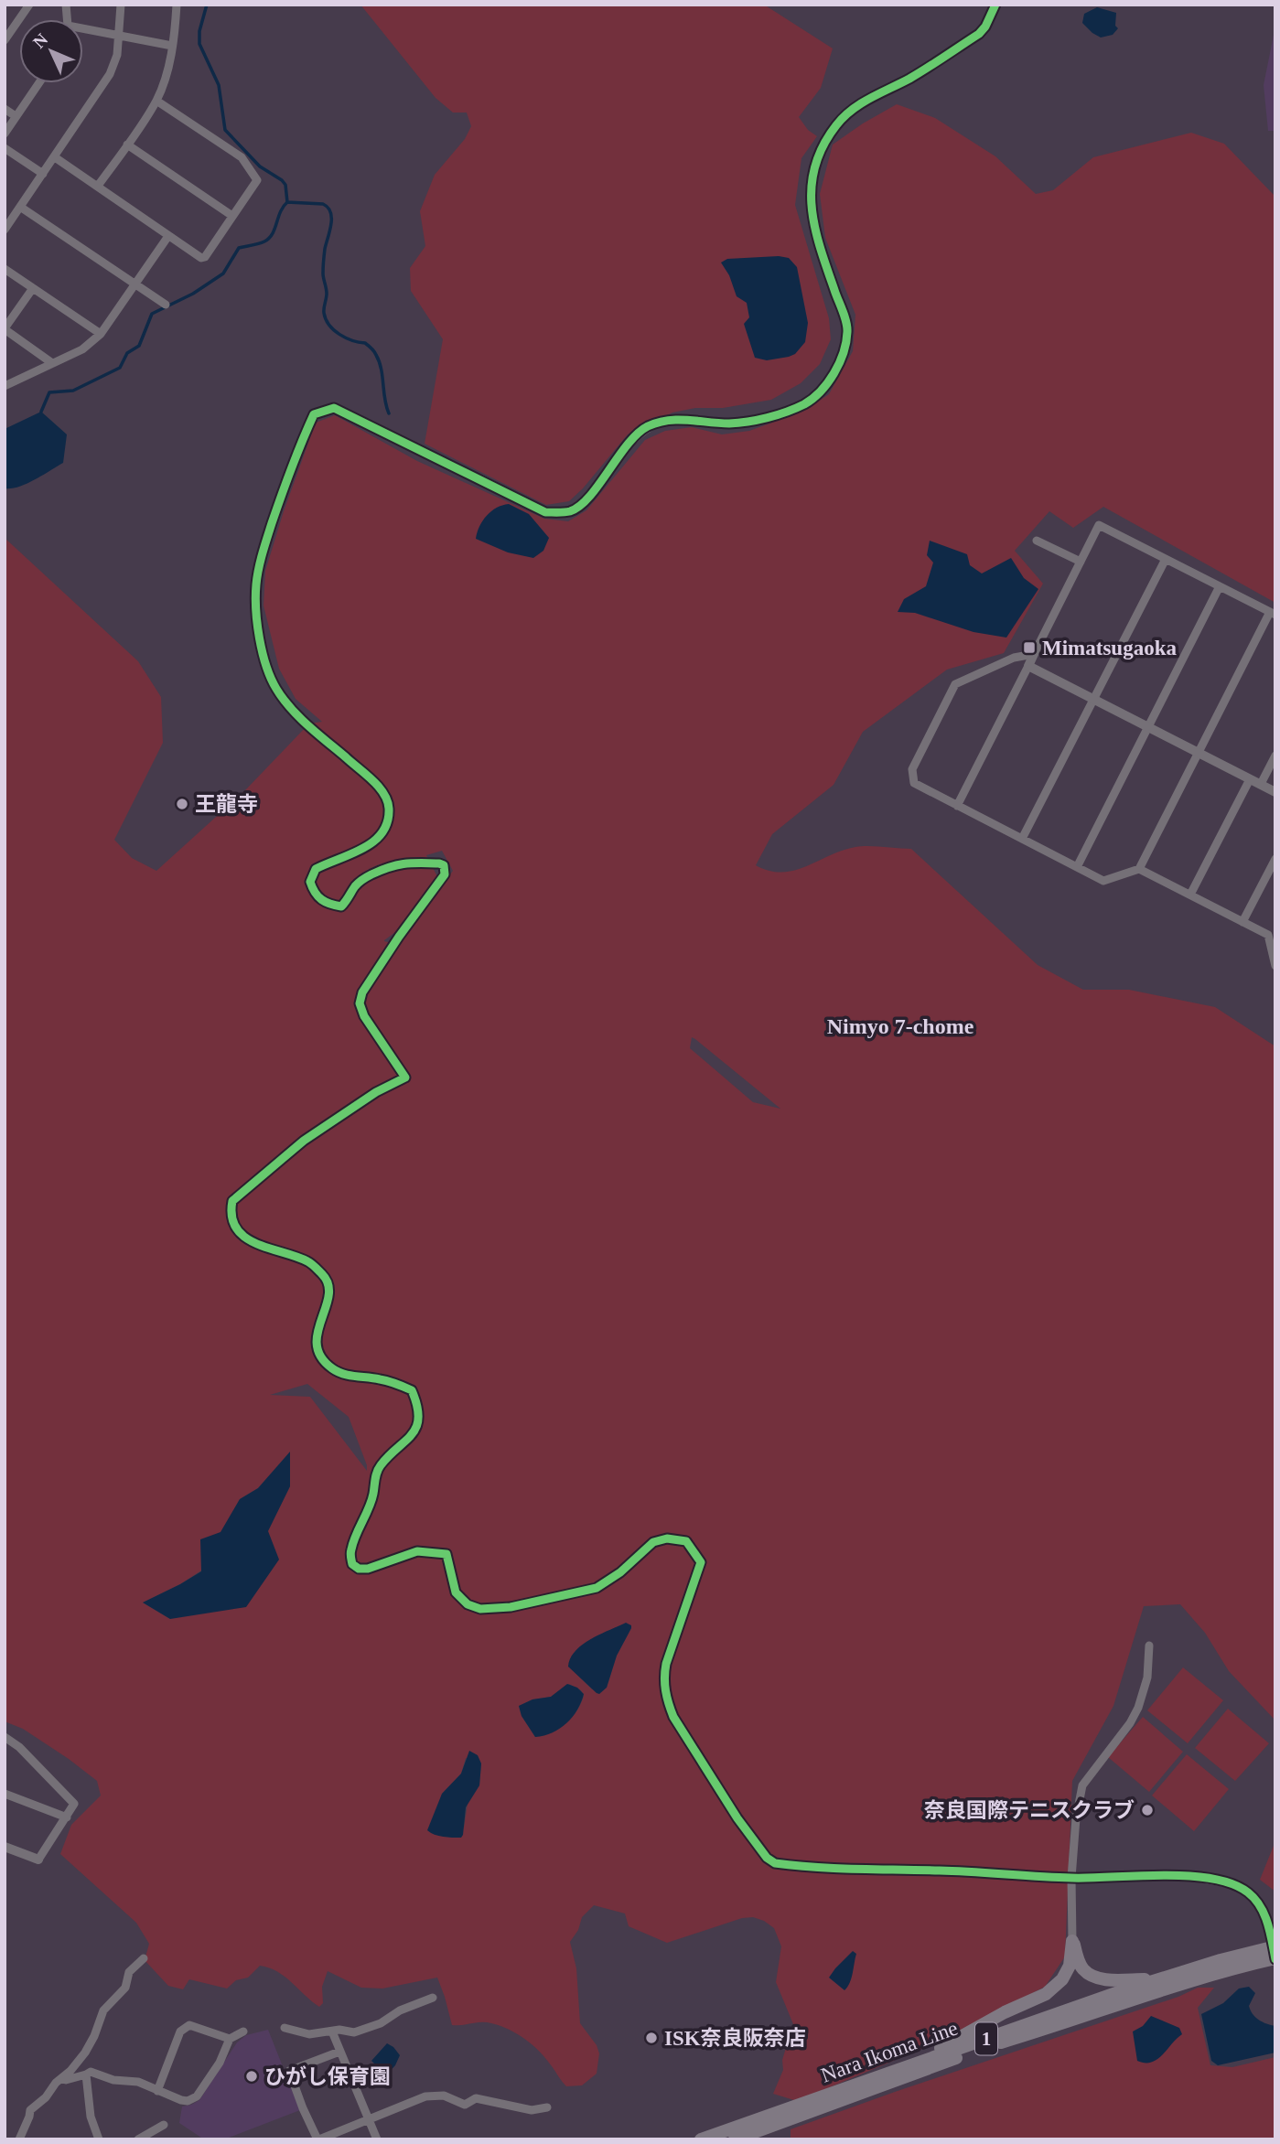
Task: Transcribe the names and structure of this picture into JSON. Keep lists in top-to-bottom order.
{
  "streets": {
    "main road": ["1", "Nara Ikoma Line"]
  },
  "districts": ["Nimyo 7-chome"],
  "places": {
    "transit": ["Mimatsugaoka"],
    "other": [
      "王龍寺",
      "奈良国際テニスクラブ",
      "ISK奈良阪奈店",
      "ひがし保育園"
    ]
  },
  "north": "top left"
}
